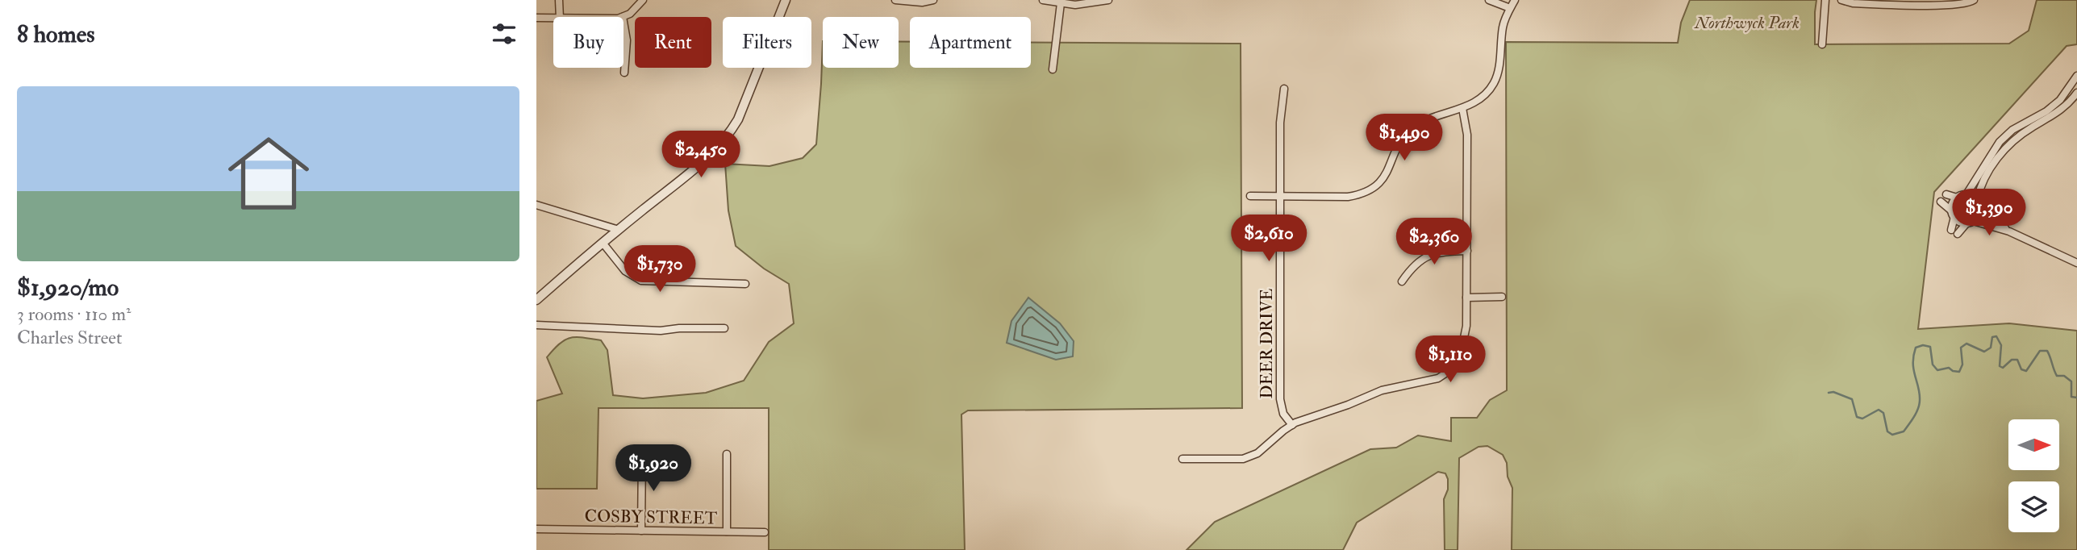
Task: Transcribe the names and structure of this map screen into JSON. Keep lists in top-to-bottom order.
{
  "streets": {
    "street": ["DEER DRIVE", "COSBY STREET"]
  },
  "parks": ["Northwyck Park"],
  "north": "right",
  "page": {
    "heading": "8 homes",
    "chip": [
      "Buy",
      "Rent",
      "Filters",
      "New",
      "Apartment"
    ],
    "list": [
      {
        "name": "$1,920/mo",
        "note": "3 rooms · 110 m² · Charles Street"
      }
    ],
    "price": [
      "$1,490",
      "$2,450",
      "$1,390",
      "$2,610",
      "$2,360",
      "$1,730",
      "$1,110",
      "$1,920"
    ]
  }
}
